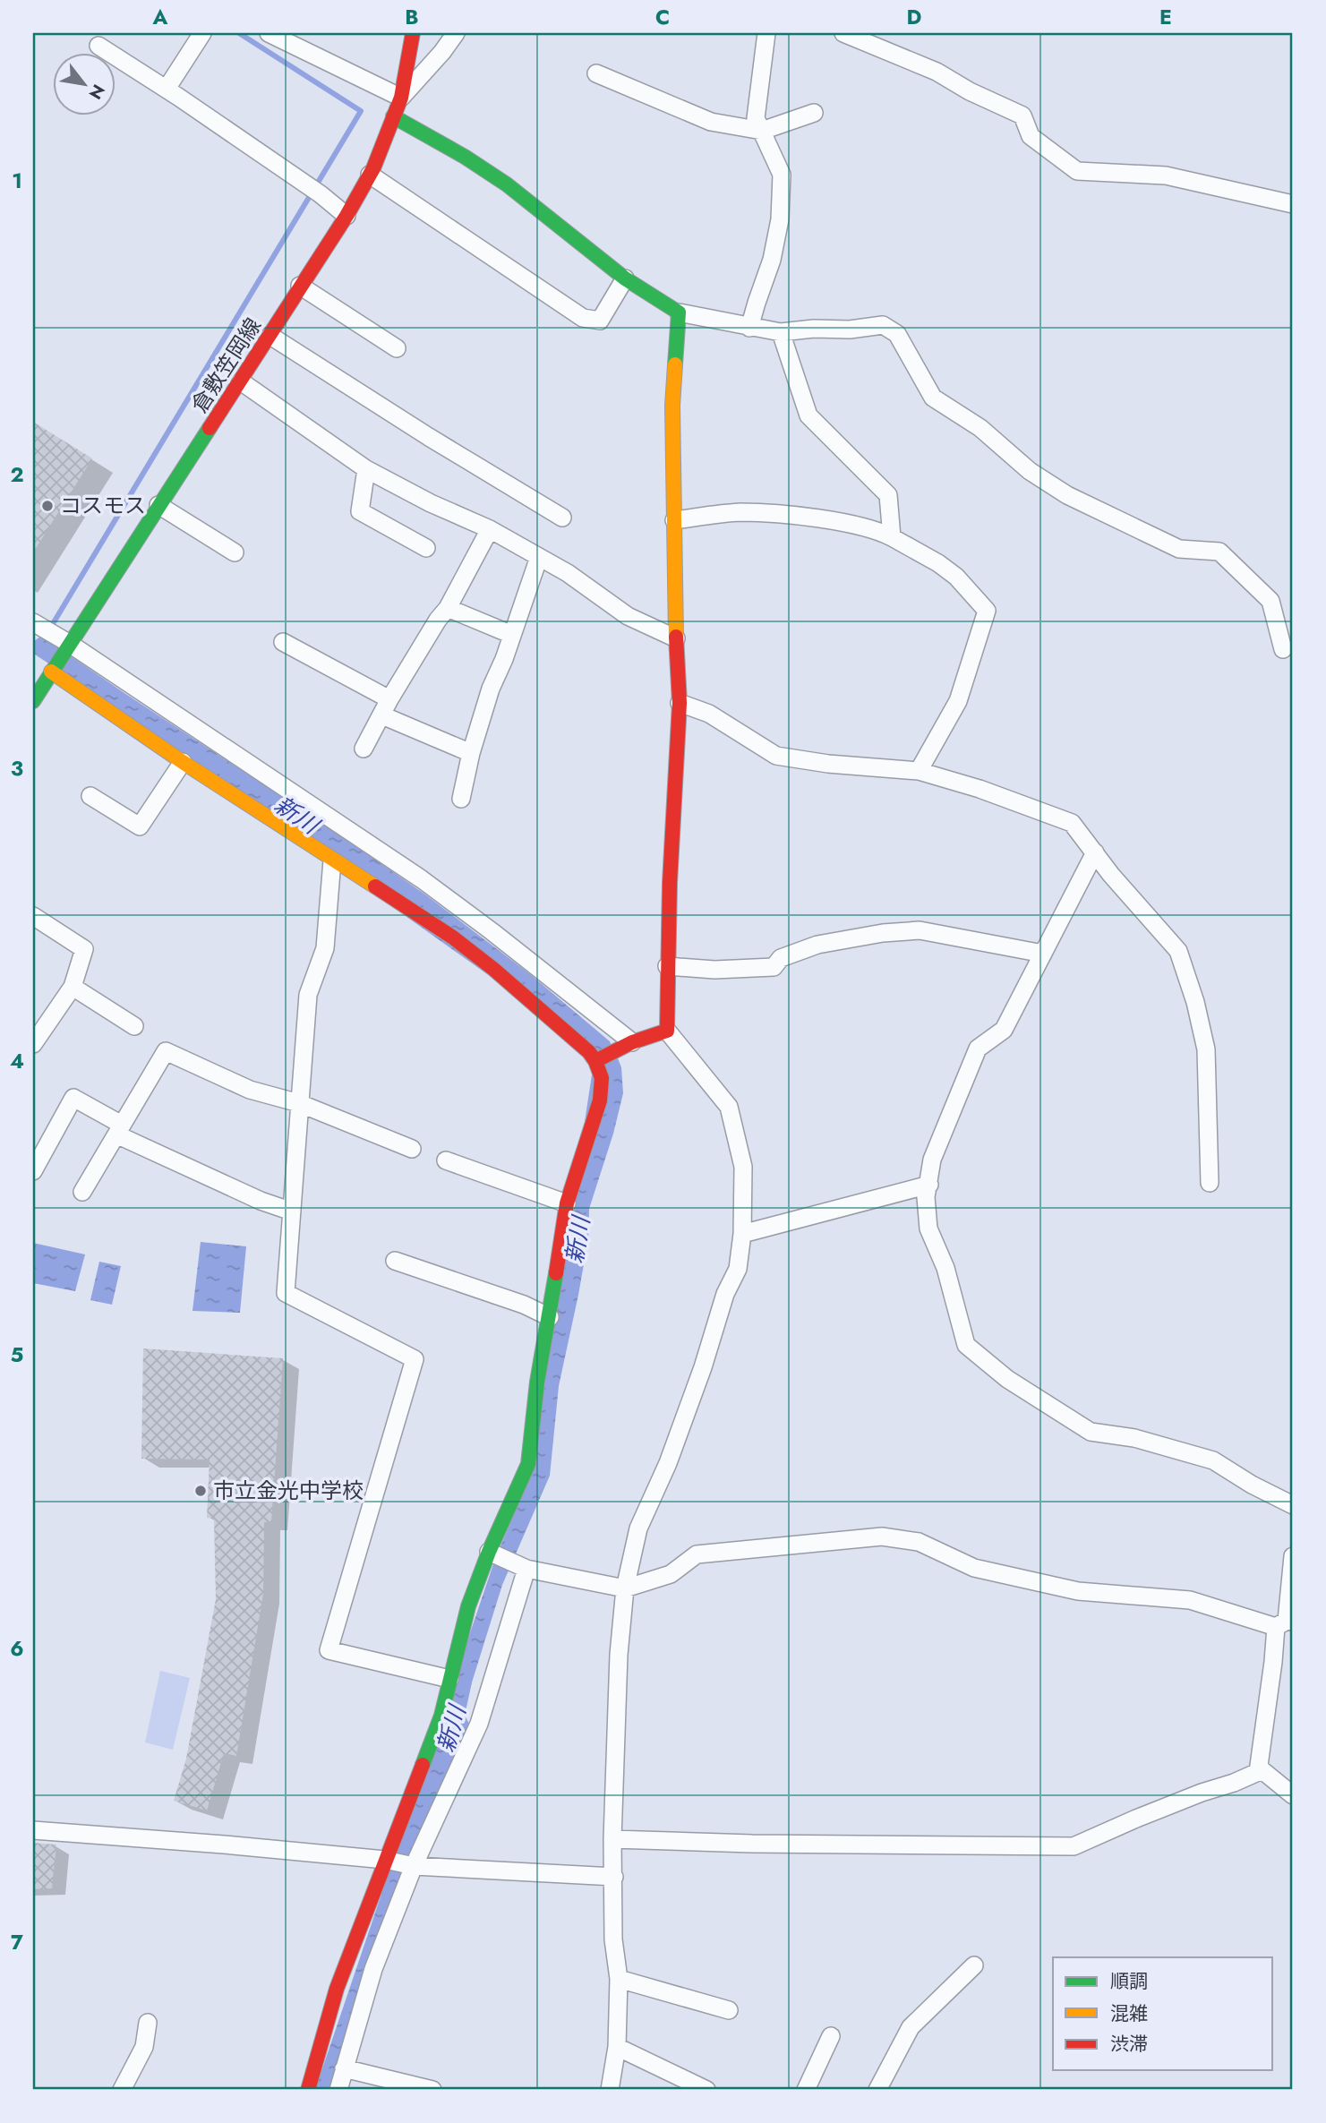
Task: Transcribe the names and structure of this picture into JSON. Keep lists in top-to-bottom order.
{
  "streets": {
    "street": ["倉敷笠岡線"]
  },
  "water": ["新川"],
  "places": ["コスモス", "市立金光中学校"],
  "legend": ["順調", "混雑", "渋滞"],
  "north": "bottom right",
  "grid": {
    "columns": [
      "A",
      "B",
      "C",
      "D",
      "E"
    ],
    "rows": [
      "1",
      "2",
      "3",
      "4",
      "5",
      "6",
      "7"
    ]
  }
}
